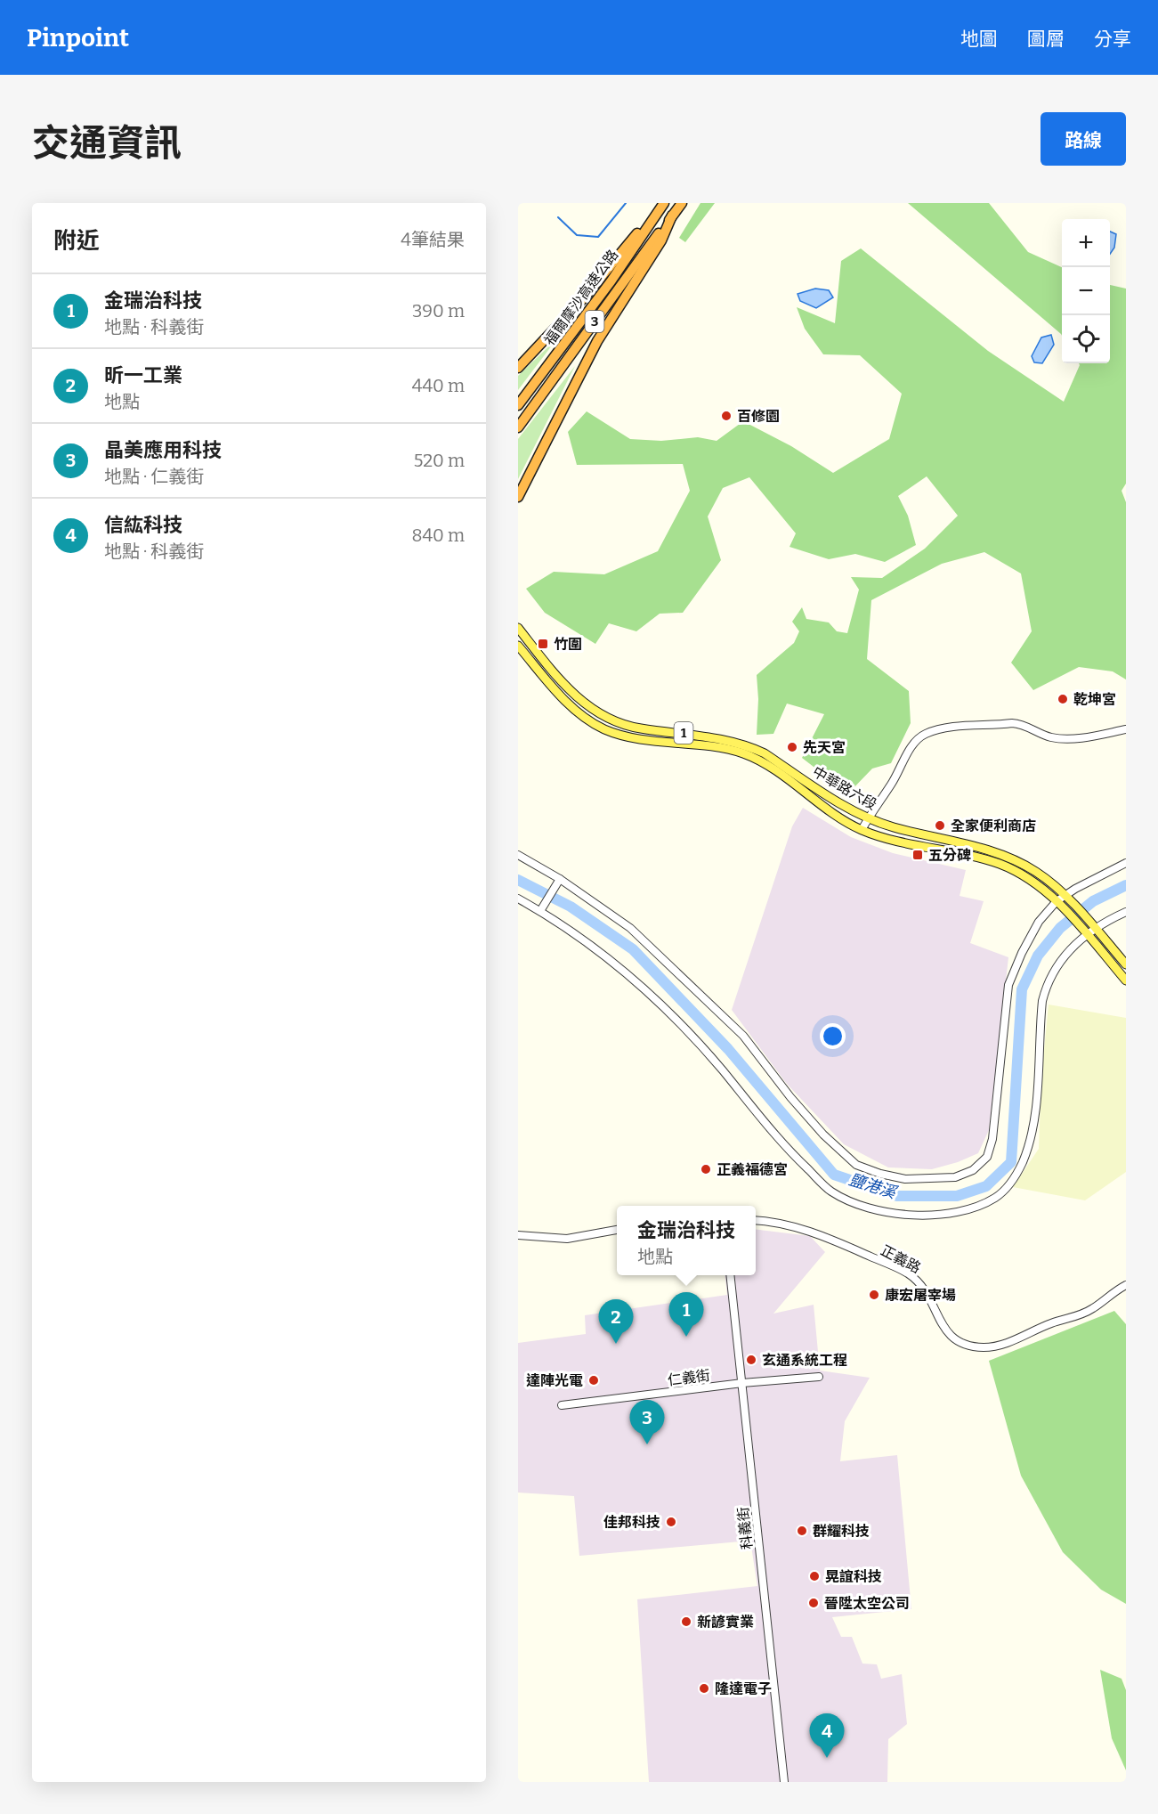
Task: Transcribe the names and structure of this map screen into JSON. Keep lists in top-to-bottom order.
{
  "streets": {
    "highway": ["福爾摩沙高速公路", "3"],
    "main road": ["1", "中華路六段"],
    "street": ["正義路", "仁義街", "科義街"]
  },
  "crossings": [
    ["1", "中華路六段"],
    ["仁義街", "科義街"]
  ],
  "water": ["鹽港溪"],
  "places": {
    "other": [
      "百修園",
      "乾坤宮",
      "先天宮",
      "全家便利商店",
      "正義福德宮",
      "康宏屠宰場",
      "玄通系統工程",
      "達陣光電",
      "佳邦科技",
      "群耀科技",
      "晃誼科技",
      "晉陞太空公司",
      "新諺實業",
      "隆達電子"
    ],
    "transit": ["竹圍", "五分碑"]
  },
  "page": {
    "header": "Pinpoint",
    "nav": ["地圖", "圖層", "分享"],
    "title": "交通資訊",
    "buttons": "路線",
    "heading": ["附近", "4筆結果"],
    "map_buttons": ["+", "−"],
    "list": [
      {
        "mark": "1",
        "name": "金瑞治科技",
        "note": "地點 · 科義街",
        "value": "390 m"
      },
      {
        "mark": "2",
        "name": "昕一工業",
        "note": "地點",
        "value": "440 m"
      },
      {
        "mark": "3",
        "name": "晶美應用科技",
        "note": "地點 · 仁義街",
        "value": "520 m"
      },
      {
        "mark": "4",
        "name": "信紘科技",
        "note": "地點 · 科義街",
        "value": "840 m"
      }
    ],
    "popup": ["金瑞治科技", "地點"],
    "pins": [
      "1",
      "2",
      "3",
      "4"
    ]
  }
}
